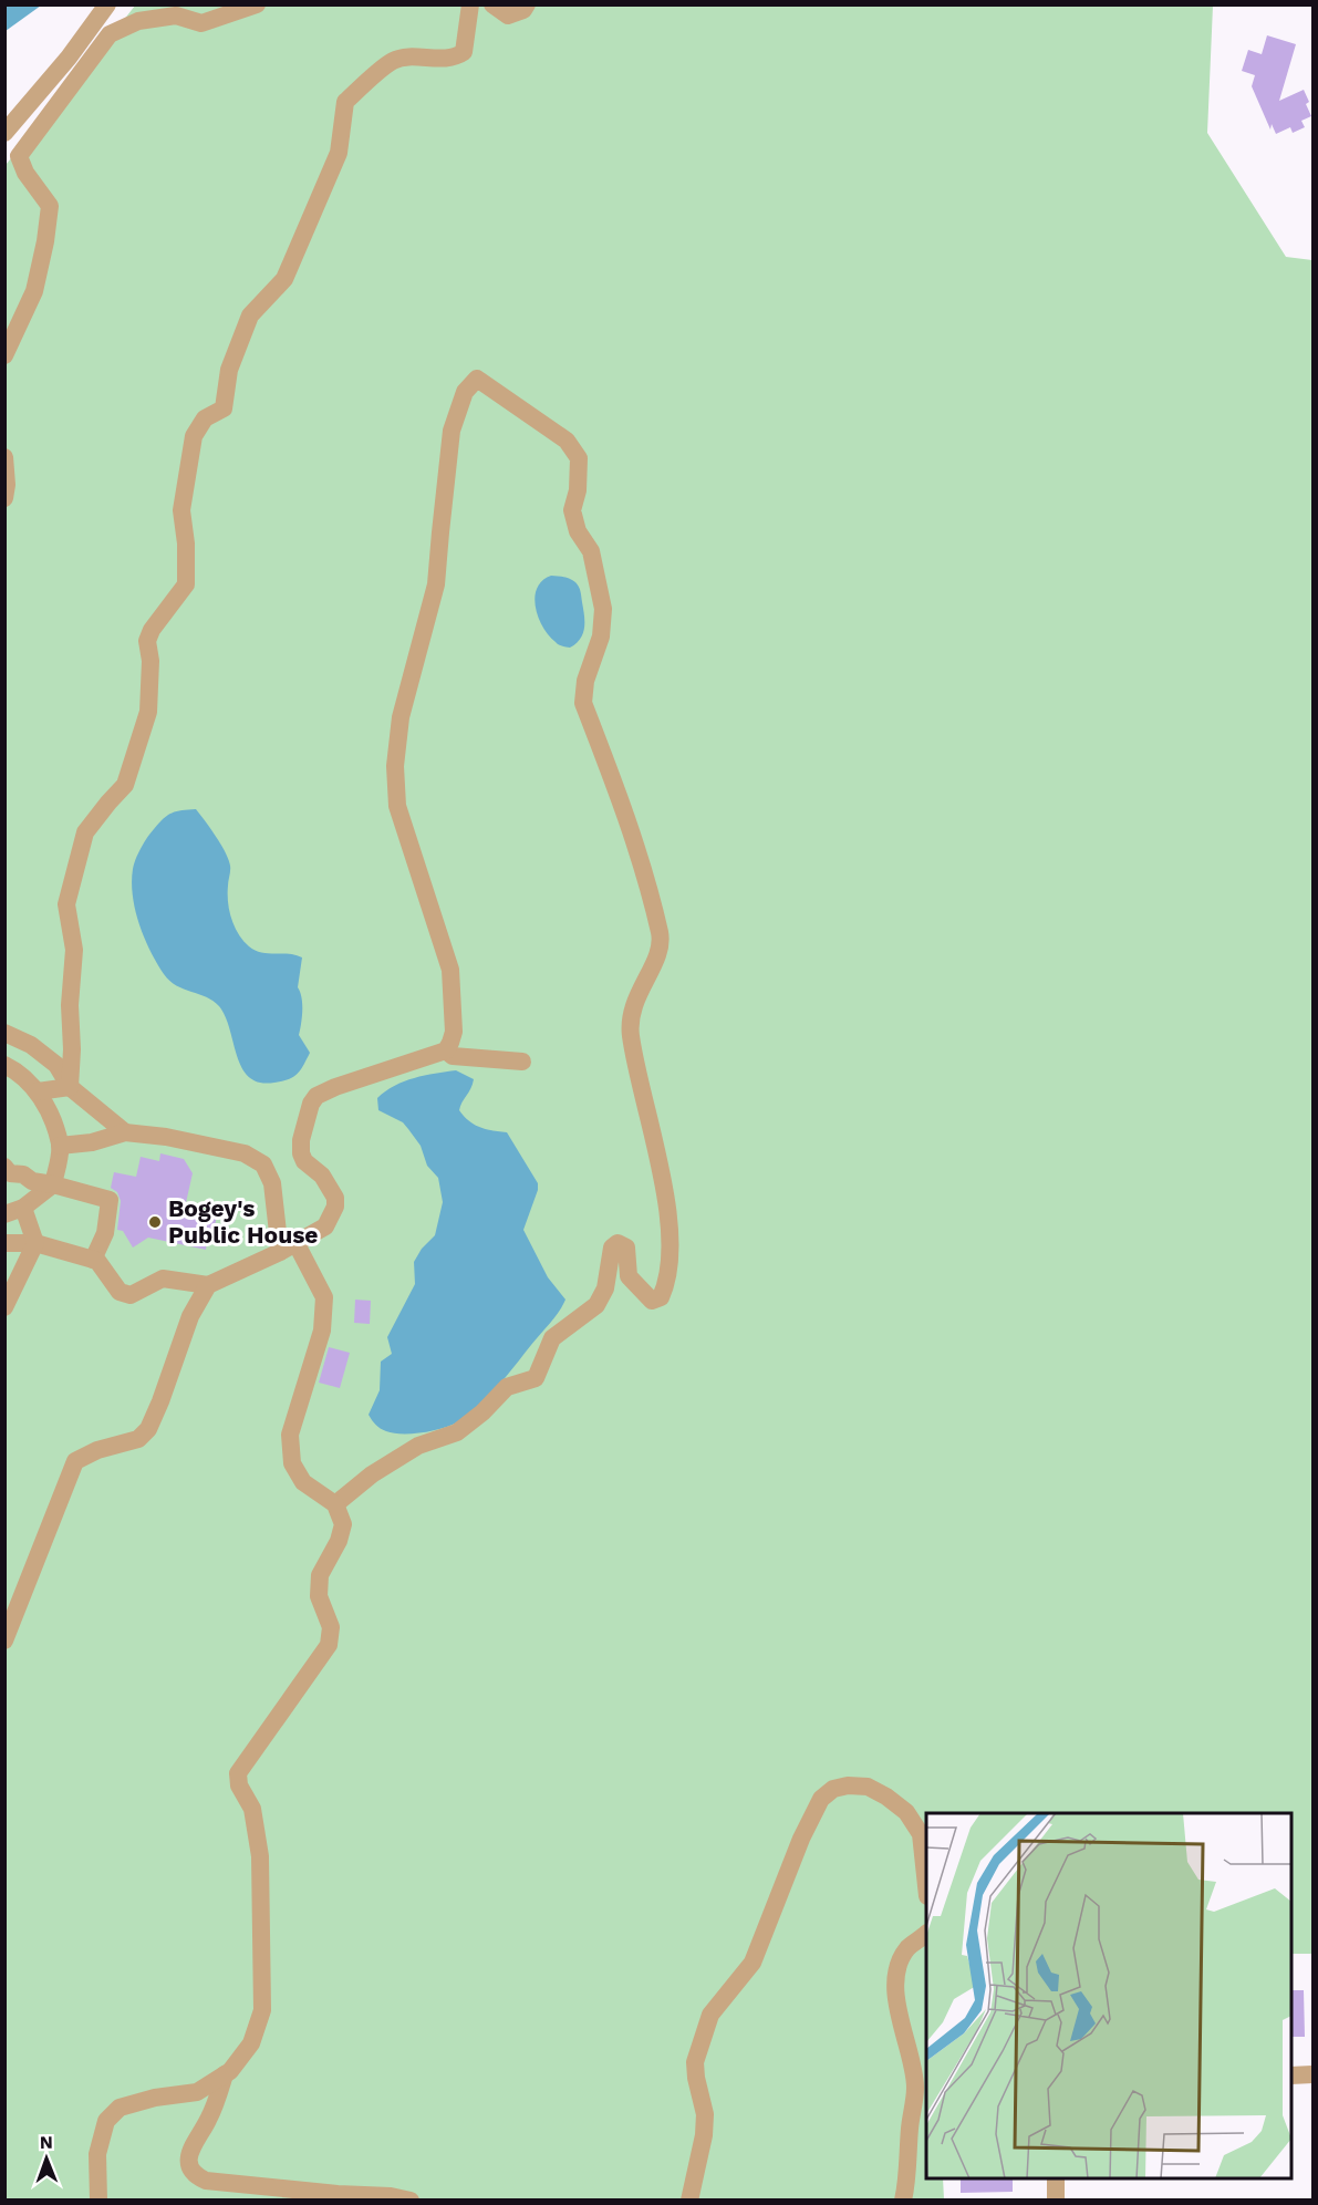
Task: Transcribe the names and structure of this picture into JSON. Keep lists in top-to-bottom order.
{
  "places": ["Bogey's Public House"],
  "north": "top"
}
